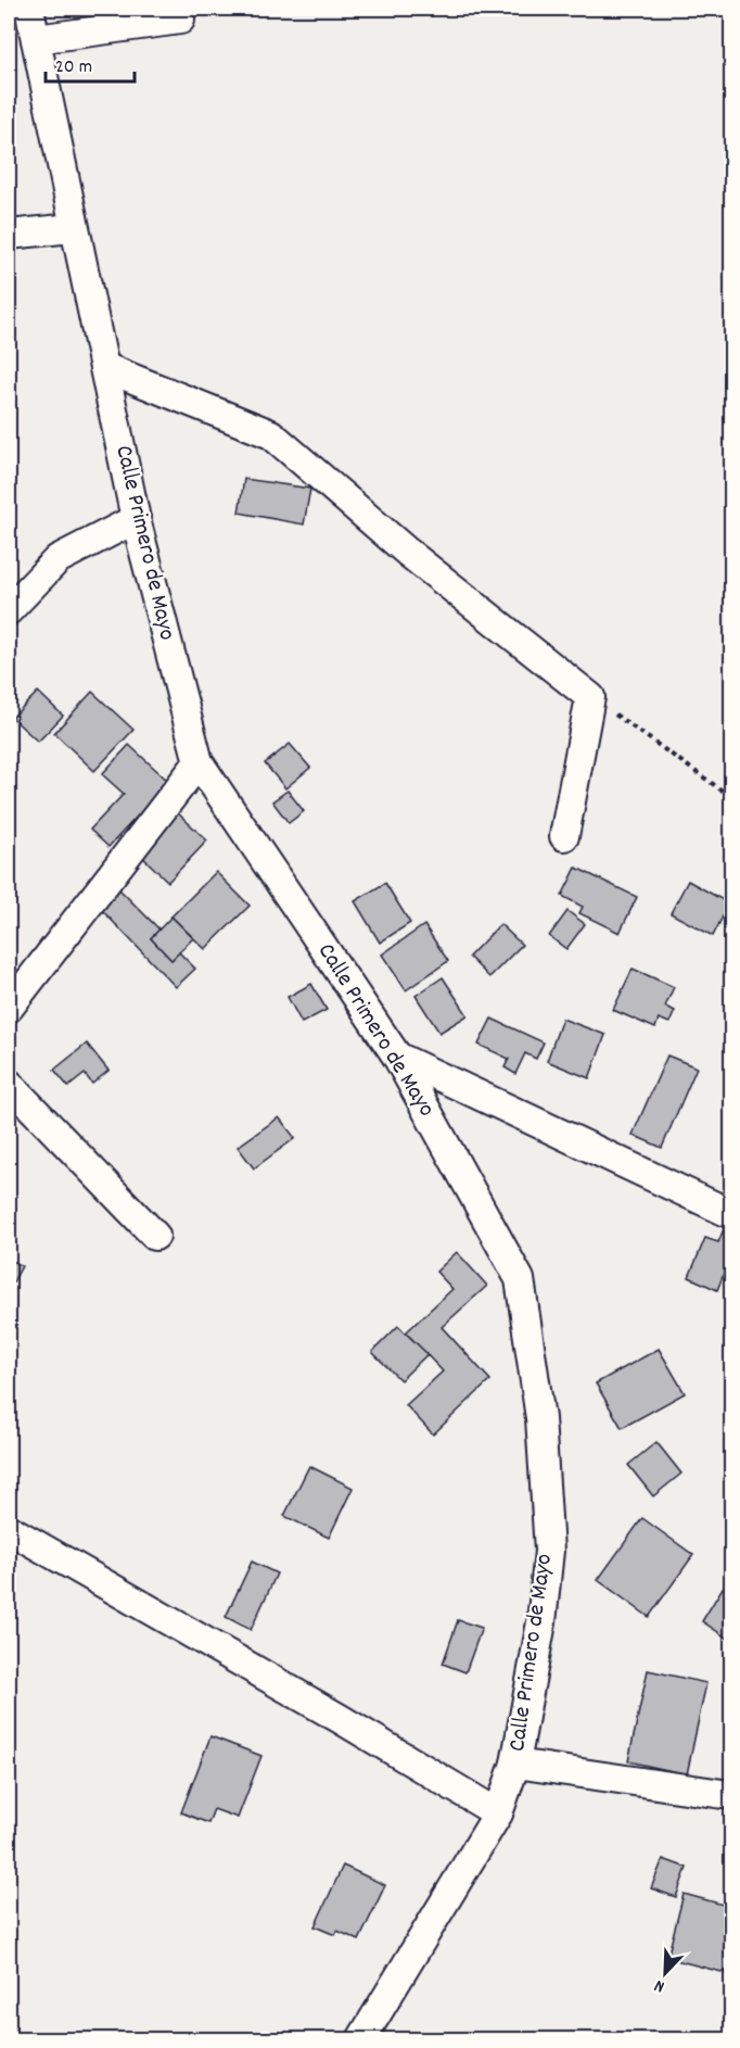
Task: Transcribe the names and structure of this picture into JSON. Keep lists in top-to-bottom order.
{
  "streets": {
    "street": ["Calle Primero de Mayo"]
  },
  "scale_bar": "20 m",
  "north": "bottom left"
}
